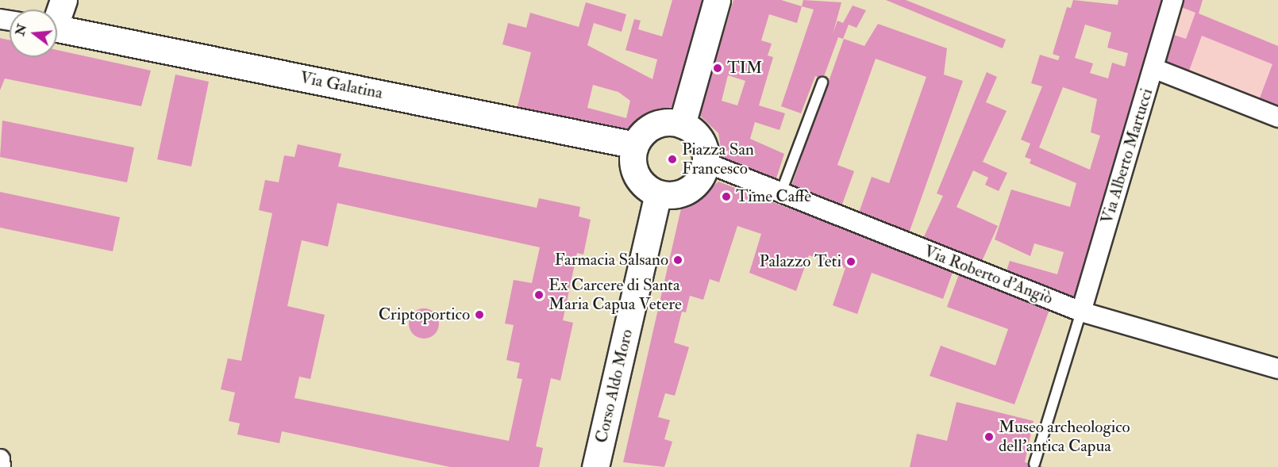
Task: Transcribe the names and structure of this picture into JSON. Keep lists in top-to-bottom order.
{
  "streets": {
    "main road": ["Via Galatina", "Corso Aldo Moro"],
    "street": ["Via Alberto Martucci", "Via Roberto d'Angiò"]
  },
  "crossings": [
    ["Via Galatina", "Via Roberto d'Angiò"],
    ["Via Galatina", "Corso Aldo Moro"],
    ["Via Alberto Martucci", "Via Roberto d'Angiò"],
    ["Via Roberto d'Angiò", "Corso Aldo Moro"]
  ],
  "places": [
    "TIM",
    "Piazza San Francesco",
    "Time Caffè",
    "Farmacia Salsano",
    "Palazzo Teti",
    "Ex Carcere di Santa Maria Capua Vetere",
    "Criptoportico",
    "Museo archeologico dell'antica Capua"
  ],
  "north": "left"
}
